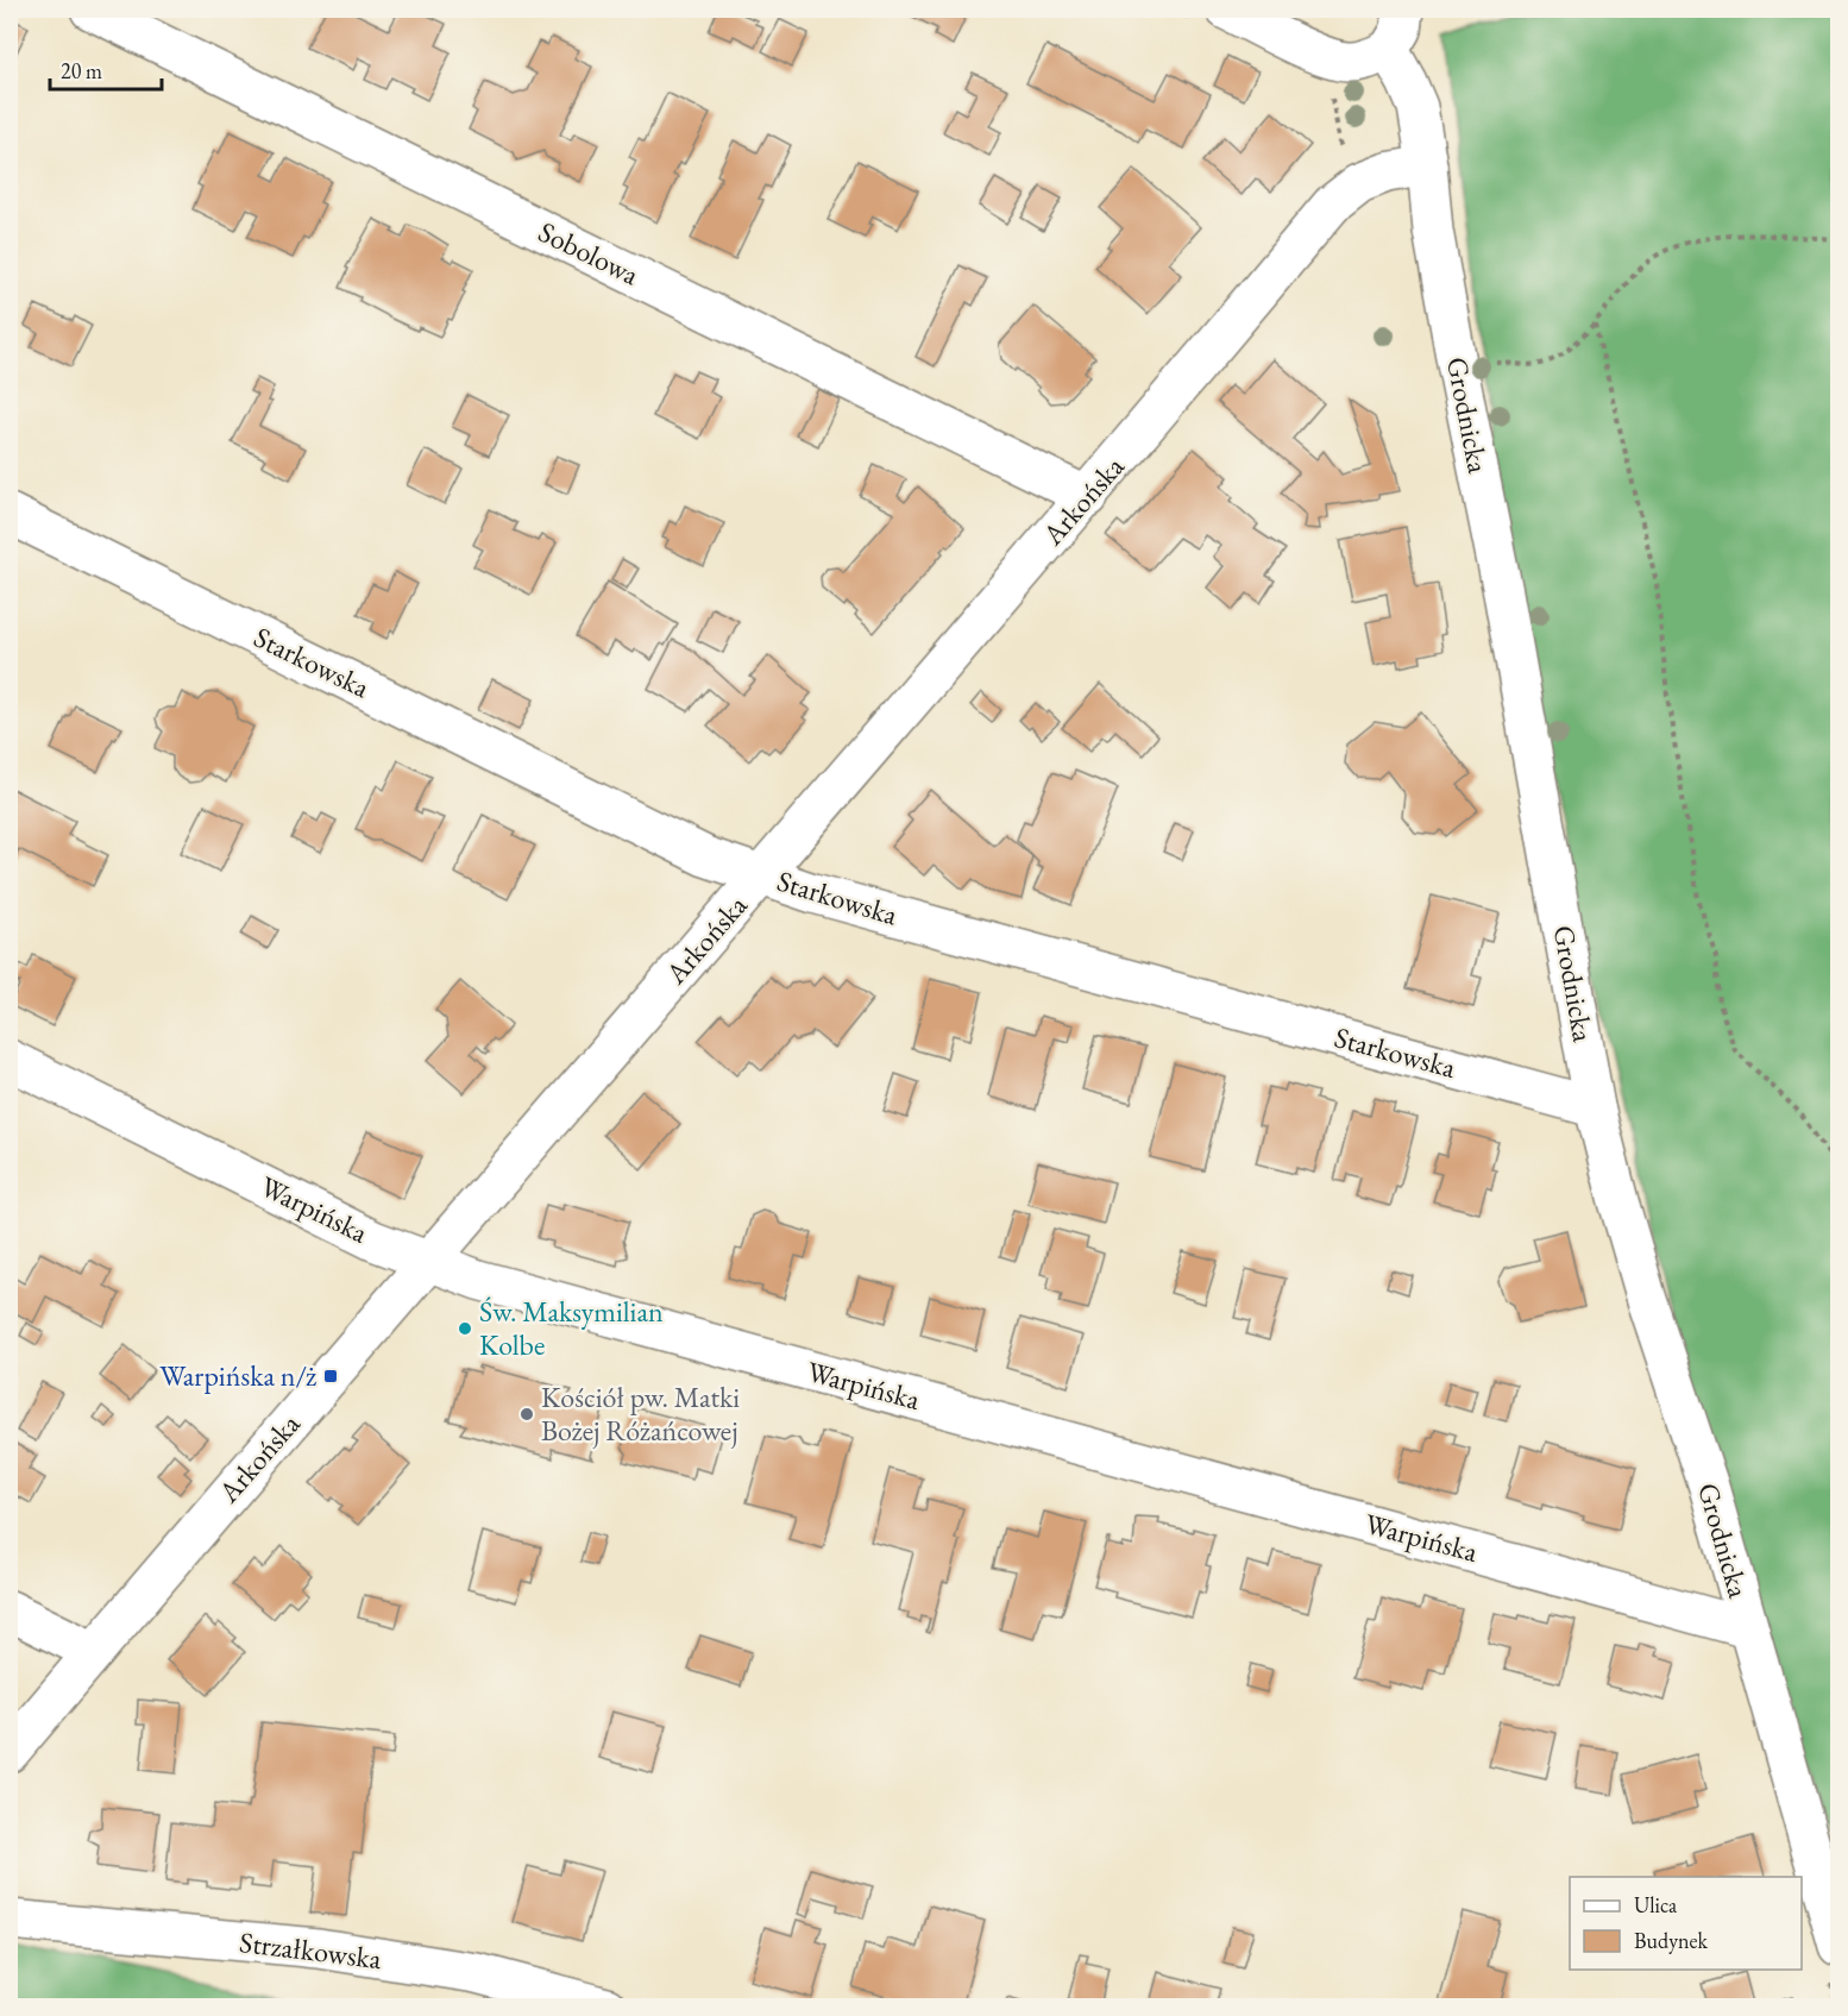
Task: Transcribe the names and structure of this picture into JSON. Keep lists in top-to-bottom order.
{
  "streets": {
    "street": [
      "Sobolowa",
      "Grodnicka",
      "Arkońska",
      "Starkowska",
      "Warpińska",
      "Strzałkowska"
    ]
  },
  "crossings": [
    ["Sobolowa", "Arkońska"],
    ["Grodnicka", "Arkońska"],
    ["Grodnicka", "Starkowska"],
    ["Grodnicka", "Warpińska"],
    ["Arkońska", "Starkowska"],
    ["Arkońska", "Warpińska"]
  ],
  "places": {
    "other": ["Św. Maksymilian Kolbe", "Kościół pw. Matki Bożej Różańcowej"],
    "transit": ["Warpińska n/ż"]
  },
  "legend": ["Ulica", "Budynek"],
  "scale_bar": "20 m"
}
